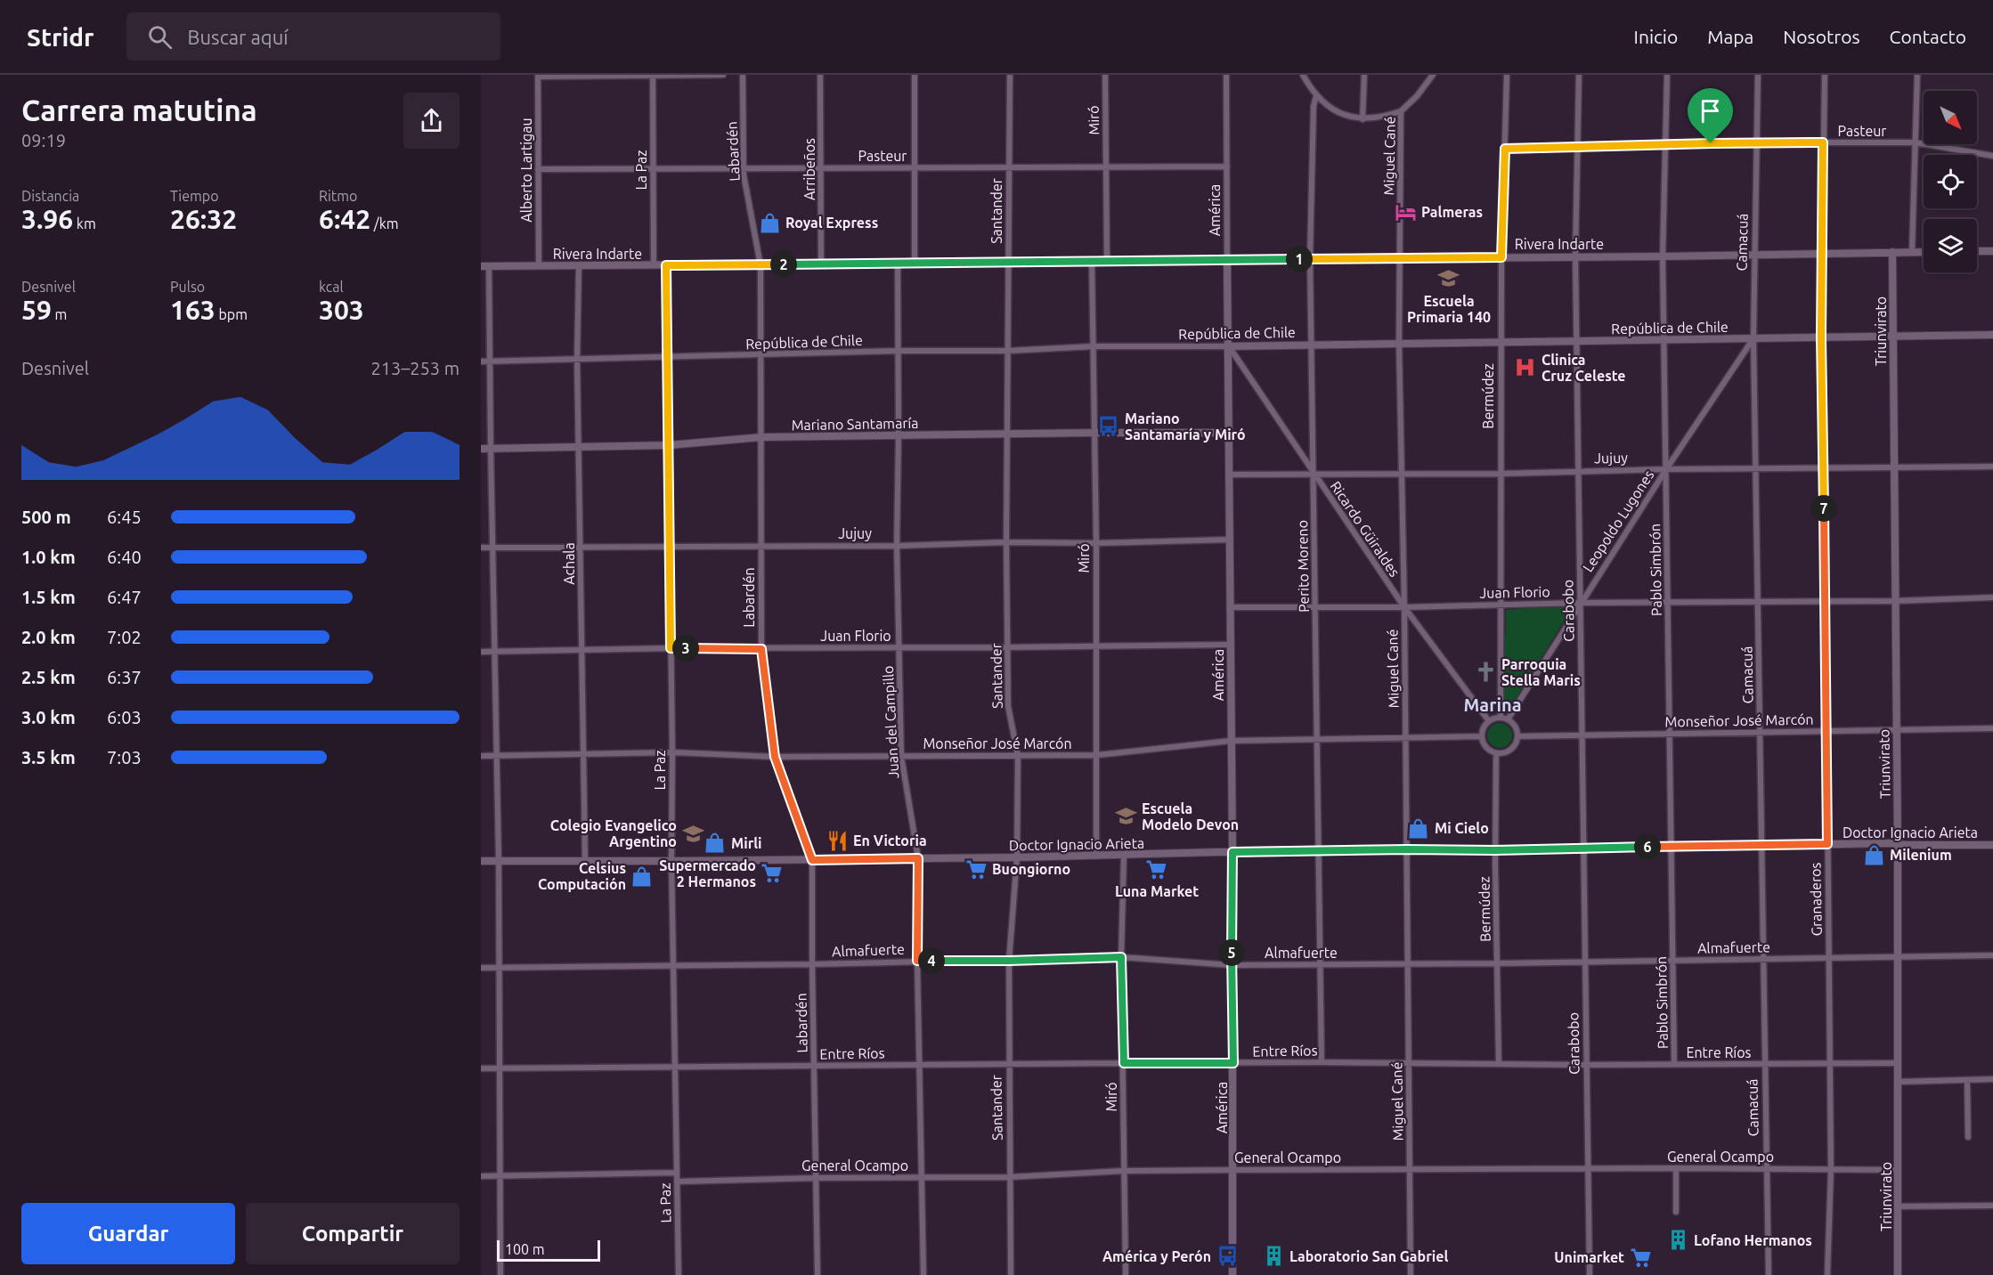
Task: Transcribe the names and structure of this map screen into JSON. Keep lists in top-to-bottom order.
{
  "streets": {
    "street": [
      "Miró",
      "Pasteur",
      "Labardén",
      "Miguel Cané",
      "Arribeños",
      "Alberto Lartigau",
      "La Paz",
      "América",
      "Santander",
      "Camacuá",
      "Rivera Indarte",
      "República de Chile",
      "Triunvirato",
      "Bermúdez",
      "Mariano Santamaría",
      "Jujuy",
      "Leopoldo Lugones",
      "Ricardo Güiraldes",
      "Achala",
      "Perito Moreno",
      "Pablo Simbrón",
      "Juan Florio",
      "Carabobo",
      "Monseñor José Marcón",
      "Juan del Campillo",
      "Doctor Ignacio Arieta",
      "Granaderos",
      "Almafuerte",
      "Entre Ríos",
      "General Ocampo"
    ]
  },
  "crossings": [
    ["Miró", "Pasteur"],
    ["Miró", "Rivera Indarte"],
    ["Miró", "República de Chile"],
    ["Miró", "Mariano Santamaría"],
    ["Miró", "Jujuy"],
    ["Miró", "Juan Florio"],
    ["Miró", "Monseñor José Marcón"],
    ["Miró", "Doctor Ignacio Arieta"],
    ["Miró", "Almafuerte"],
    ["Miró", "Entre Ríos"],
    ["Miró", "General Ocampo"],
    ["Pasteur", "Labardén"],
    ["Pasteur", "Arribeños"],
    ["Pasteur", "Alberto Lartigau"],
    ["Pasteur", "La Paz"],
    ["Pasteur", "América"],
    ["Pasteur", "Santander"],
    ["Pasteur", "Camacuá"],
    ["Pasteur", "Bermúdez"],
    ["Pasteur", "Pablo Simbrón"],
    ["Pasteur", "Carabobo"],
    ["Pasteur", "Granaderos"],
    ["Labardén", "Rivera Indarte"],
    ["Labardén", "República de Chile"],
    ["Labardén", "Mariano Santamaría"],
    ["Labardén", "Jujuy"],
    ["Labardén", "Juan Florio"],
    ["Labardén", "Monseñor José Marcón"],
    ["Labardén", "Doctor Ignacio Arieta"],
    ["Labardén", "Almafuerte"],
    ["Labardén", "Entre Ríos"],
    ["Labardén", "General Ocampo"],
    ["Miguel Cané", "Rivera Indarte"],
    ["Miguel Cané", "República de Chile"],
    ["Miguel Cané", "Jujuy"],
    ["Miguel Cané", "Ricardo Güiraldes"],
    ["Miguel Cané", "Juan Florio"],
    ["Miguel Cané", "Monseñor José Marcón"],
    ["Miguel Cané", "Doctor Ignacio Arieta"],
    ["Miguel Cané", "Almafuerte"],
    ["Miguel Cané", "Entre Ríos"],
    ["Miguel Cané", "General Ocampo"],
    ["Arribeños", "Rivera Indarte"],
    ["Alberto Lartigau", "Rivera Indarte"],
    ["La Paz", "Rivera Indarte"],
    ["La Paz", "República de Chile"],
    ["La Paz", "Mariano Santamaría"],
    ["La Paz", "Jujuy"],
    ["La Paz", "Juan Florio"],
    ["La Paz", "Monseñor José Marcón"],
    ["La Paz", "Doctor Ignacio Arieta"],
    ["La Paz", "Almafuerte"],
    ["La Paz", "Entre Ríos"],
    ["La Paz", "General Ocampo"],
    ["América", "Rivera Indarte"],
    ["América", "República de Chile"],
    ["América", "Mariano Santamaría"],
    ["América", "Jujuy"],
    ["América", "Ricardo Güiraldes"],
    ["América", "Juan Florio"],
    ["América", "Monseñor José Marcón"],
    ["América", "Doctor Ignacio Arieta"],
    ["América", "Almafuerte"],
    ["América", "Entre Ríos"],
    ["América", "General Ocampo"],
    ["Santander", "Rivera Indarte"],
    ["Santander", "República de Chile"],
    ["Santander", "Mariano Santamaría"],
    ["Santander", "Jujuy"],
    ["Santander", "Juan Florio"],
    ["Santander", "Monseñor José Marcón"],
    ["Santander", "Doctor Ignacio Arieta"],
    ["Santander", "Almafuerte"],
    ["Santander", "Entre Ríos"],
    ["Santander", "General Ocampo"],
    ["Camacuá", "Rivera Indarte"],
    ["Camacuá", "República de Chile"],
    ["Camacuá", "Jujuy"],
    ["Camacuá", "Leopoldo Lugones"],
    ["Camacuá", "Juan Florio"],
    ["Camacuá", "Monseñor José Marcón"],
    ["Camacuá", "Doctor Ignacio Arieta"],
    ["Camacuá", "Almafuerte"],
    ["Camacuá", "Entre Ríos"],
    ["Camacuá", "General Ocampo"],
    ["Rivera Indarte", "Triunvirato"],
    ["Rivera Indarte", "Bermúdez"],
    ["Rivera Indarte", "Achala"],
    ["Rivera Indarte", "Perito Moreno"],
    ["Rivera Indarte", "Pablo Simbrón"],
    ["Rivera Indarte", "Carabobo"],
    ["Rivera Indarte", "Juan del Campillo"],
    ["Rivera Indarte", "Granaderos"],
    ["República de Chile", "Triunvirato"],
    ["República de Chile", "Bermúdez"],
    ["República de Chile", "Leopoldo Lugones"],
    ["República de Chile", "Ricardo Güiraldes"],
    ["República de Chile", "Achala"],
    ["República de Chile", "Perito Moreno"],
    ["República de Chile", "Pablo Simbrón"],
    ["República de Chile", "Carabobo"],
    ["República de Chile", "Juan del Campillo"],
    ["República de Chile", "Granaderos"],
    ["Triunvirato", "Jujuy"],
    ["Triunvirato", "Juan Florio"],
    ["Triunvirato", "Monseñor José Marcón"],
    ["Triunvirato", "Doctor Ignacio Arieta"],
    ["Triunvirato", "Almafuerte"],
    ["Triunvirato", "Entre Ríos"],
    ["Triunvirato", "General Ocampo"],
    ["Bermúdez", "Jujuy"],
    ["Bermúdez", "Leopoldo Lugones"],
    ["Bermúdez", "Ricardo Güiraldes"],
    ["Bermúdez", "Juan Florio"],
    ["Bermúdez", "Monseñor José Marcón"],
    ["Bermúdez", "Doctor Ignacio Arieta"],
    ["Bermúdez", "Almafuerte"],
    ["Bermúdez", "Entre Ríos"],
    ["Mariano Santamaría", "Achala"],
    ["Mariano Santamaría", "Juan del Campillo"],
    ["Jujuy", "Leopoldo Lugones"],
    ["Jujuy", "Ricardo Güiraldes"],
    ["Jujuy", "Achala"],
    ["Jujuy", "Perito Moreno"],
    ["Jujuy", "Pablo Simbrón"],
    ["Jujuy", "Carabobo"],
    ["Jujuy", "Juan del Campillo"],
    ["Jujuy", "Granaderos"],
    ["Leopoldo Lugones", "Ricardo Güiraldes"],
    ["Leopoldo Lugones", "Pablo Simbrón"],
    ["Leopoldo Lugones", "Juan Florio"],
    ["Leopoldo Lugones", "Carabobo"],
    ["Leopoldo Lugones", "Monseñor José Marcón"],
    ["Ricardo Güiraldes", "Perito Moreno"],
    ["Ricardo Güiraldes", "Juan Florio"],
    ["Ricardo Güiraldes", "Monseñor José Marcón"],
    ["Achala", "Juan Florio"],
    ["Achala", "Monseñor José Marcón"],
    ["Achala", "Doctor Ignacio Arieta"],
    ["Perito Moreno", "Juan Florio"],
    ["Perito Moreno", "Monseñor José Marcón"],
    ["Perito Moreno", "Doctor Ignacio Arieta"],
    ["Perito Moreno", "Almafuerte"],
    ["Perito Moreno", "Entre Ríos"],
    ["Pablo Simbrón", "Juan Florio"],
    ["Pablo Simbrón", "Monseñor José Marcón"],
    ["Pablo Simbrón", "Doctor Ignacio Arieta"],
    ["Pablo Simbrón", "Almafuerte"],
    ["Pablo Simbrón", "Entre Ríos"],
    ["Juan Florio", "Carabobo"],
    ["Juan Florio", "Juan del Campillo"],
    ["Juan Florio", "Granaderos"],
    ["Carabobo", "Monseñor José Marcón"],
    ["Carabobo", "Doctor Ignacio Arieta"],
    ["Carabobo", "Almafuerte"],
    ["Carabobo", "Entre Ríos"],
    ["Carabobo", "General Ocampo"],
    ["Monseñor José Marcón", "Juan del Campillo"],
    ["Monseñor José Marcón", "Granaderos"],
    ["Juan del Campillo", "Doctor Ignacio Arieta"],
    ["Juan del Campillo", "Almafuerte"],
    ["Juan del Campillo", "Entre Ríos"],
    ["Juan del Campillo", "General Ocampo"],
    ["Doctor Ignacio Arieta", "Granaderos"],
    ["Granaderos", "Almafuerte"],
    ["Granaderos", "Entre Ríos"],
    ["Granaderos", "General Ocampo"]
  ],
  "districts": ["Marina"],
  "places": {
    "hotel": ["Palmeras"],
    "shop": [
      "Royal Express",
      "Mi Cielo",
      "Mirli",
      "Milenium",
      "Celsius Computación"
    ],
    "school or university": ["Escuela Primaria 140", "Escuela Modelo Devon", "Colegio Evangelico Argentino"],
    "hospital": ["Clinica Cruz Celeste"],
    "bus stop": ["Mariano Santamaría y Miró", "América y Perón"],
    "church": ["Parroquia Stella Maris"],
    "restaurant": ["En Victoria"],
    "supermarket": [
      "Buongiorno",
      "Luna Market",
      "Supermercado 2 Hermanos",
      "Unimarket"
    ],
    "building": ["Lofano Hermanos", "Laboratorio San Gabriel"]
  },
  "scale_bar": "100 m",
  "north": "bottom right",
  "page": {
    "header": "Stridr",
    "search": "Buscar aquí",
    "nav": [
      "Inicio",
      "Mapa",
      "Nosotros",
      "Contacto"
    ],
    "heading": ["Carrera matutina", "09:19"],
    "stats": [
      ["Distancia", "3.96 km"],
      ["Tiempo", "26:32"],
      ["Ritmo", "6:42 /km"],
      ["Desnivel", "59 m"],
      ["Pulso", "163 bpm"],
      ["kcal", "303"]
    ],
    "pins": [
      "1",
      "2",
      "7",
      "3",
      "6",
      "5",
      "4"
    ],
    "chart": ["Desnivel", "213–253 m"],
    "list": [
      {
        "name": "500 m",
        "note": "6:45"
      },
      {
        "name": "1.0 km",
        "note": "6:40"
      },
      {
        "name": "1.5 km",
        "note": "6:47"
      },
      {
        "name": "2.0 km",
        "note": "7:02"
      },
      {
        "name": "2.5 km",
        "note": "6:37"
      },
      {
        "name": "3.0 km",
        "note": "6:03"
      },
      {
        "name": "3.5 km",
        "note": "7:03"
      }
    ],
    "buttons": ["Guardar", "Compartir"],
    "scale": "100 m"
  }
}
